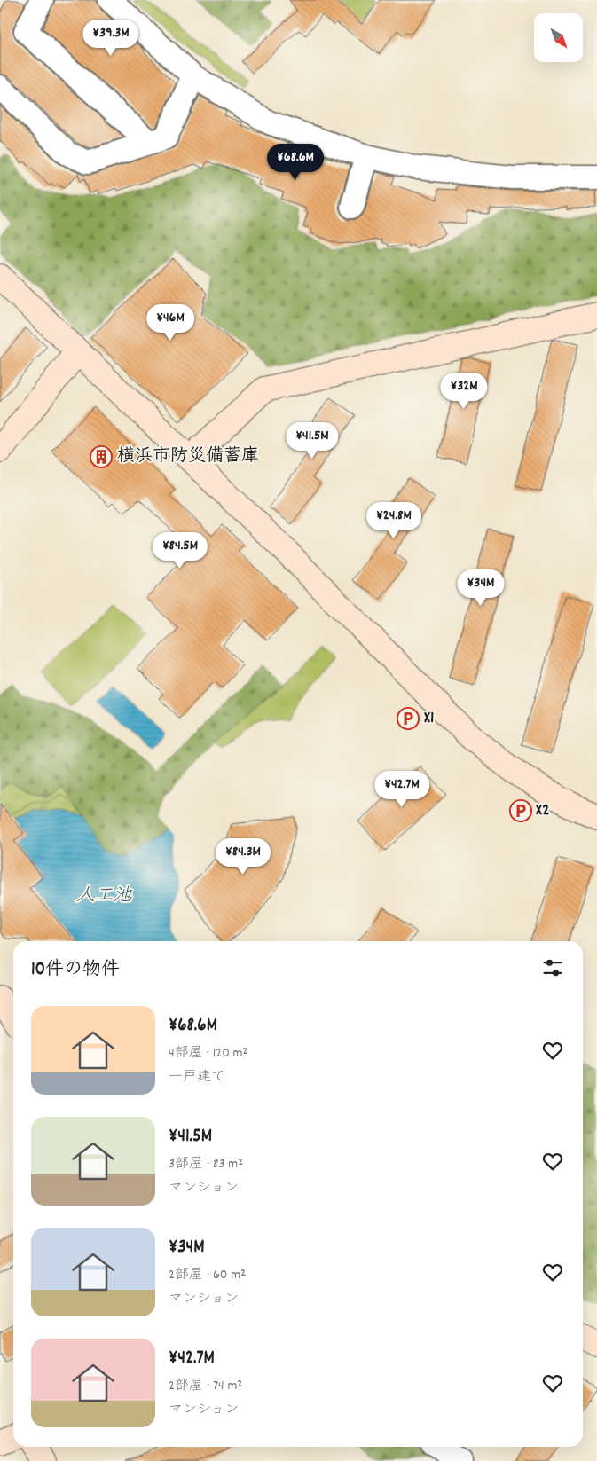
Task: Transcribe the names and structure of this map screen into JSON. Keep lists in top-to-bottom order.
{
  "water": ["人工池"],
  "places": {
    "building": ["横浜市防災備蓄庫"],
    "parking": ["X1", "X2"]
  },
  "north": "bottom right",
  "page": {
    "price": [
      "¥39.3M",
      "¥68.6M",
      "¥46M",
      "¥32M",
      "¥41.5M",
      "¥24.8M",
      "¥84.5M",
      "¥34M",
      "¥42.7M",
      "¥84.3M"
    ],
    "heading": "10件の物件",
    "list": [
      {
        "name": "¥68.6M",
        "note": "4部屋 · 120 m² · 一戸建て"
      },
      {
        "name": "¥41.5M",
        "note": "3部屋 · 83 m² · マンション"
      },
      {
        "name": "¥34M",
        "note": "2部屋 · 60 m² · マンション"
      },
      {
        "name": "¥42.7M",
        "note": "2部屋 · 74 m² · マンション"
      }
    ]
  }
}
